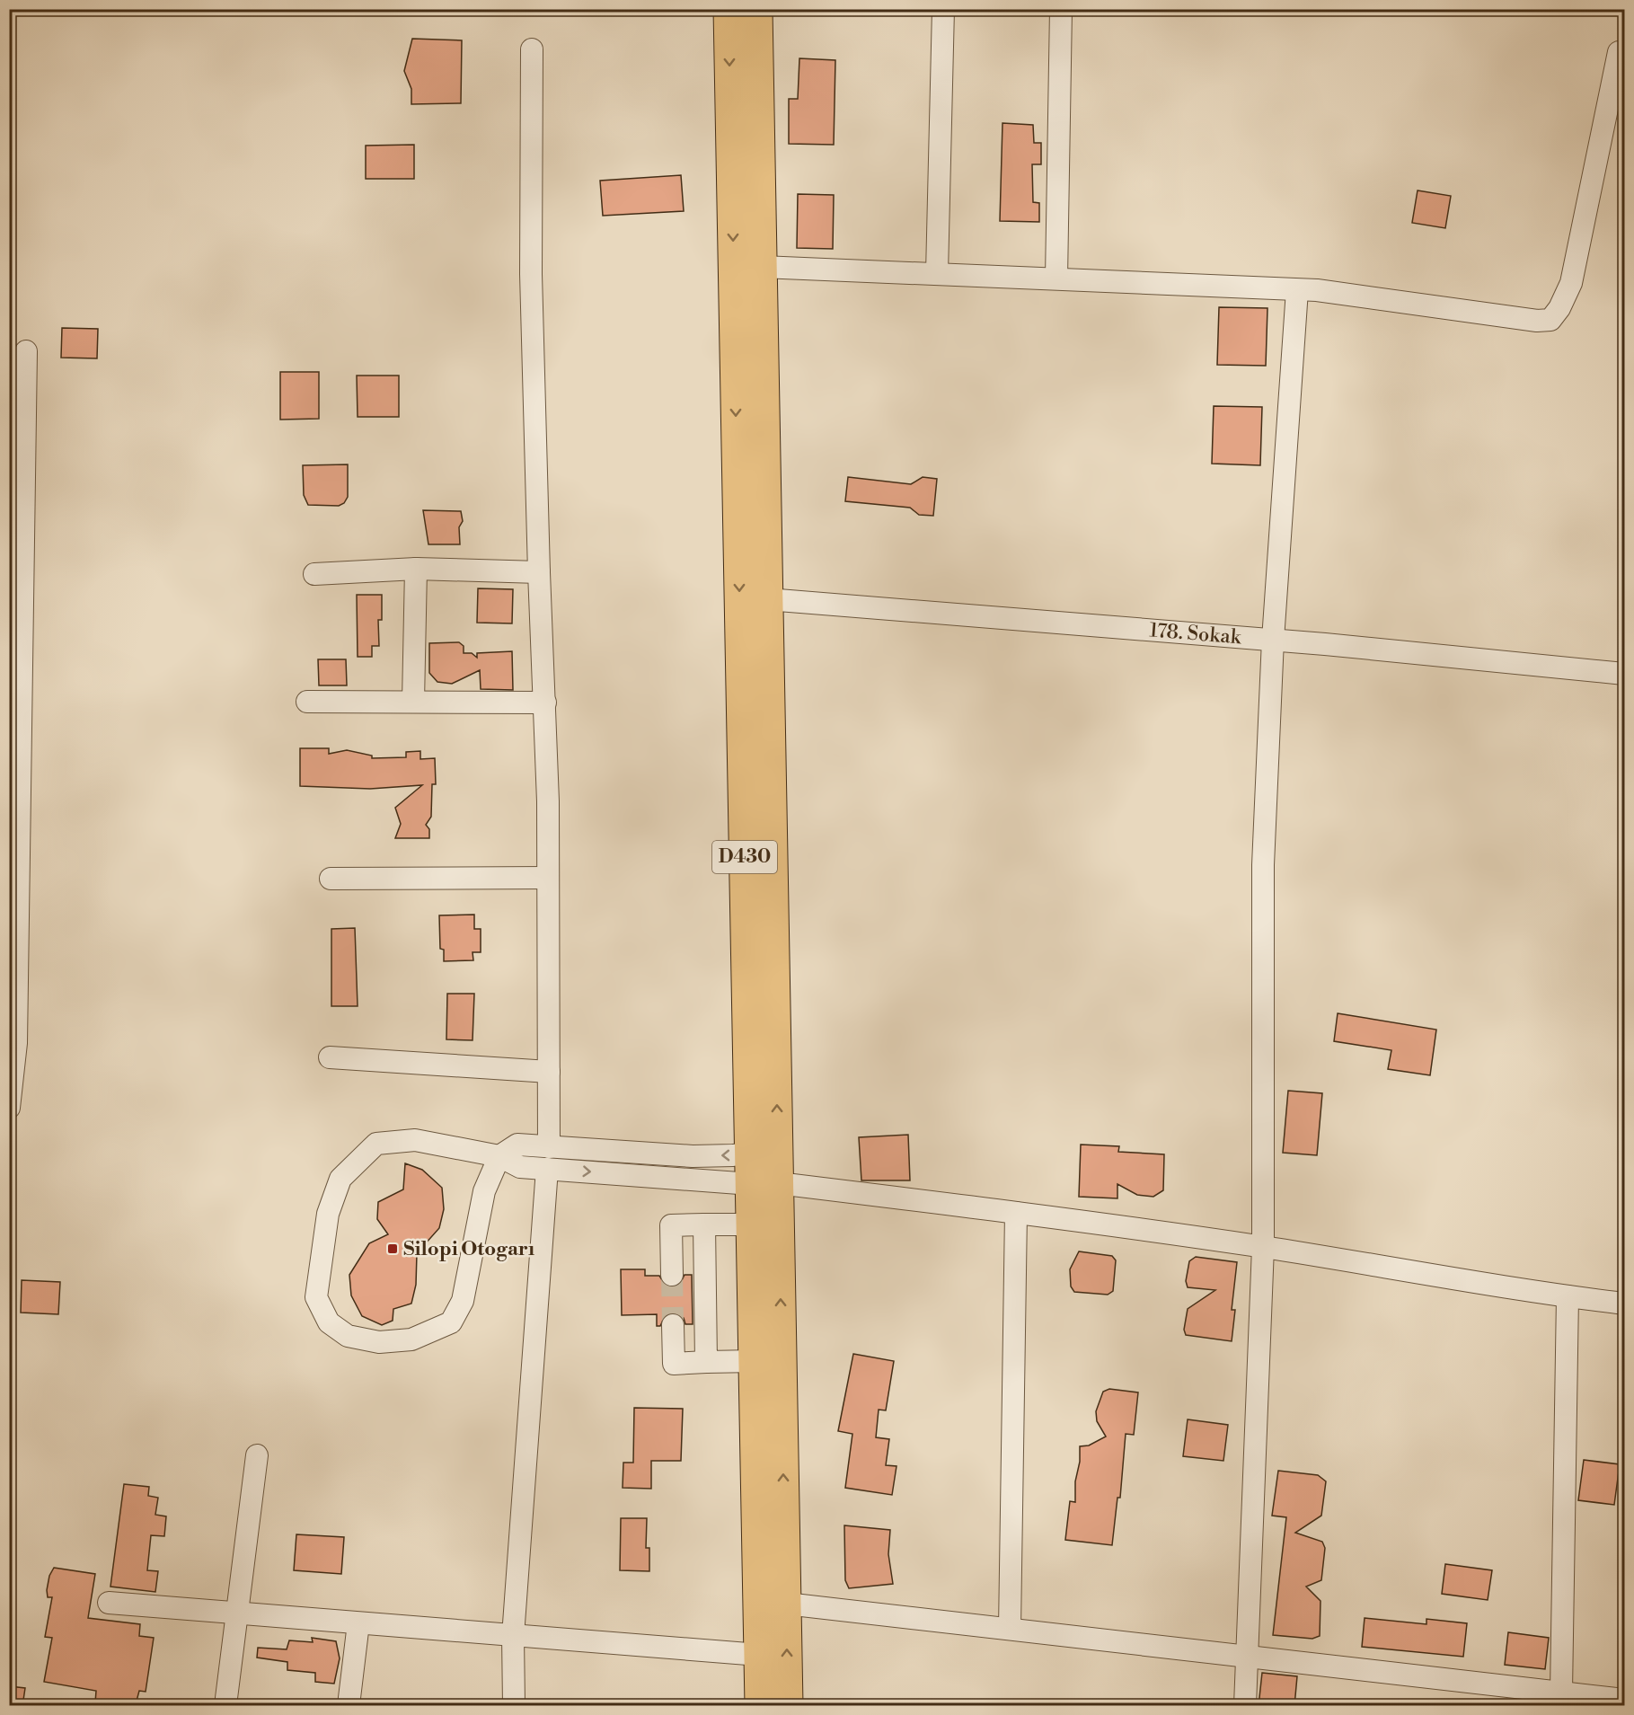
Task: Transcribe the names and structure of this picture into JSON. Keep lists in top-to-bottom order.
{
  "streets": {
    "highway": ["D430"],
    "street": ["178. Sokak"]
  },
  "crossings": [
    ["178. Sokak", "D430"]
  ],
  "places": {
    "transit": ["Silopi Otogarı"]
  }
}
